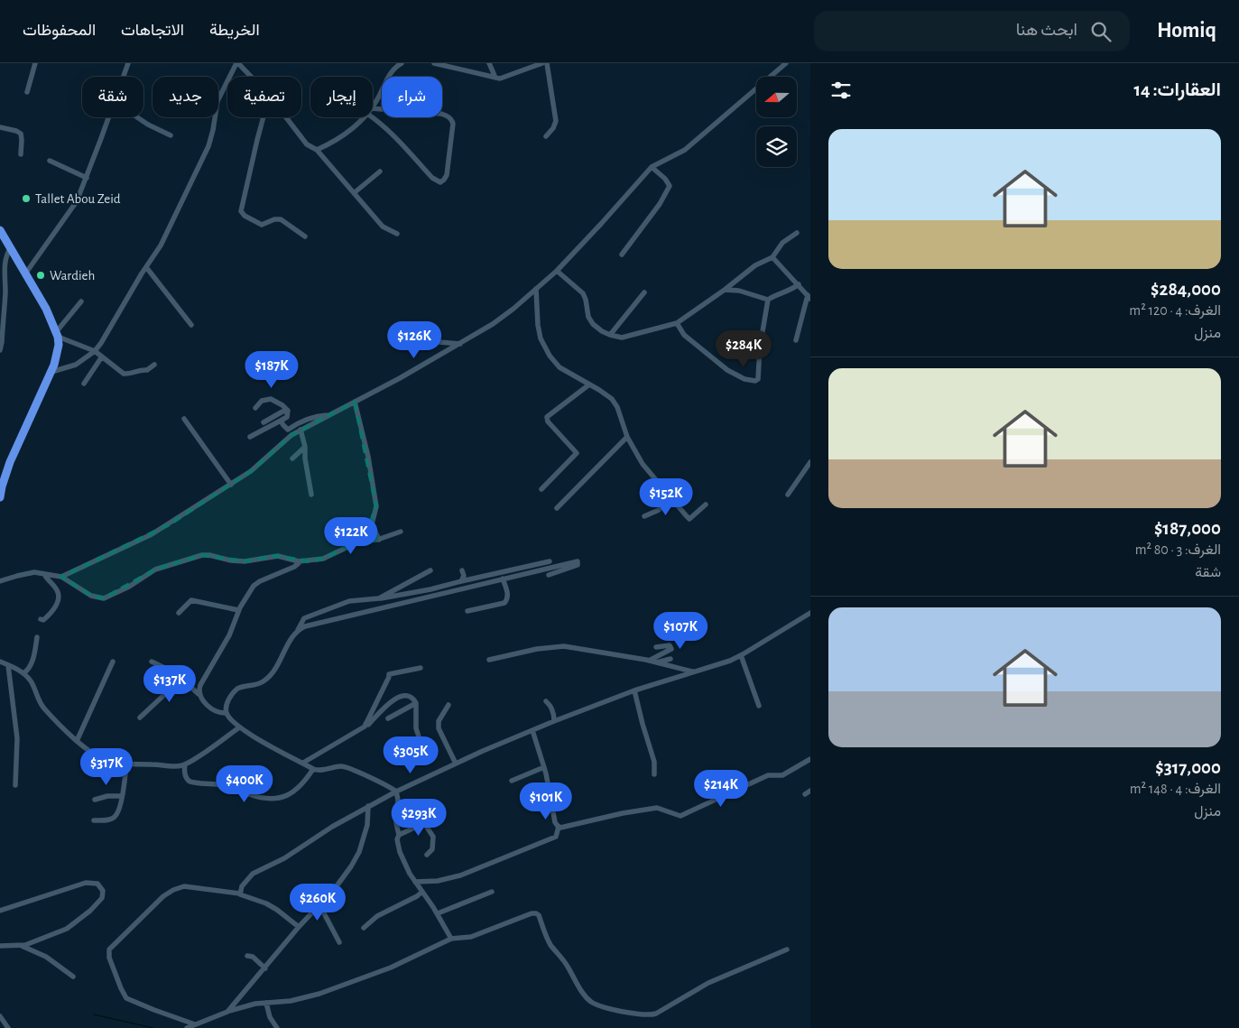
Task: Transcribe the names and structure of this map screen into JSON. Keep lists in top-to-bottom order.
{
  "places": ["Tallet Abou Zeid", "Wardieh"],
  "north": "left",
  "page": {
    "header": "Homiq",
    "search": "ابحث هنا",
    "nav": ["الخريطة", "الاتجاهات", "المحفوظات"],
    "heading": "العقارات: 14",
    "chip": [
      "شراء",
      "إيجار",
      "تصفية",
      "جديد",
      "شقة"
    ],
    "list": [
      {
        "name": "$284,000",
        "note": "الغرف: 4 · 120 m² · منزل"
      },
      {
        "name": "$187,000",
        "note": "الغرف: 3 · 80 m² · شقة"
      },
      {
        "name": "$317,000",
        "note": "الغرف: 4 · 148 m² · منزل"
      }
    ],
    "price": [
      "$126K",
      "$284K",
      "$187K",
      "$152K",
      "$122K",
      "$107K",
      "$137K",
      "$305K",
      "$317K",
      "$400K",
      "$214K",
      "$101K",
      "$293K",
      "$260K"
    ]
  }
}
